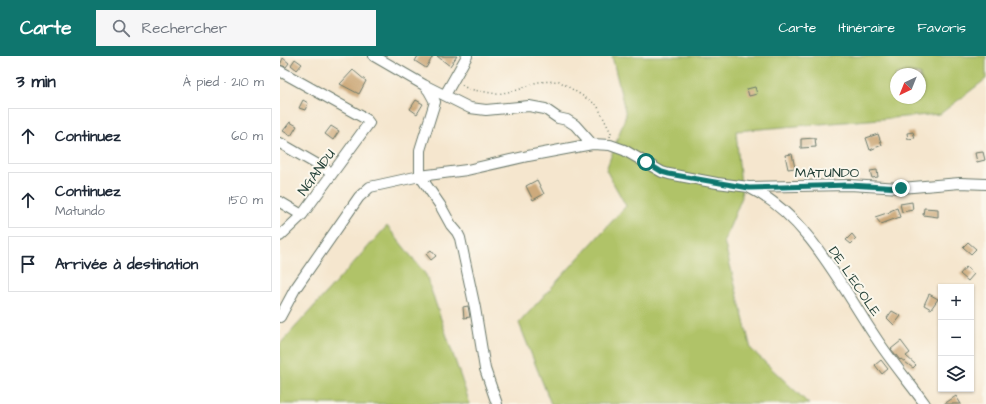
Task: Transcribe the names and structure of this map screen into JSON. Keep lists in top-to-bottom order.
{
  "streets": {
    "street": ["NGANDU", "MATUNDO", "DE L'ECOLE"]
  },
  "crossings": [
    ["MATUNDO", "DE L'ECOLE"]
  ],
  "north": "bottom left",
  "page": {
    "header": "Carte",
    "search": "Rechercher",
    "nav": ["Carte", "Itinéraire", "Favoris"],
    "heading": ["3 min", "À pied · 210 m"],
    "list": [
      ["Continuez", "60 m"],
      ["Continuez", "Matundo", "150 m"],
      "Arrivée à destination"
    ],
    "map_buttons": ["+", "−"]
  }
}
